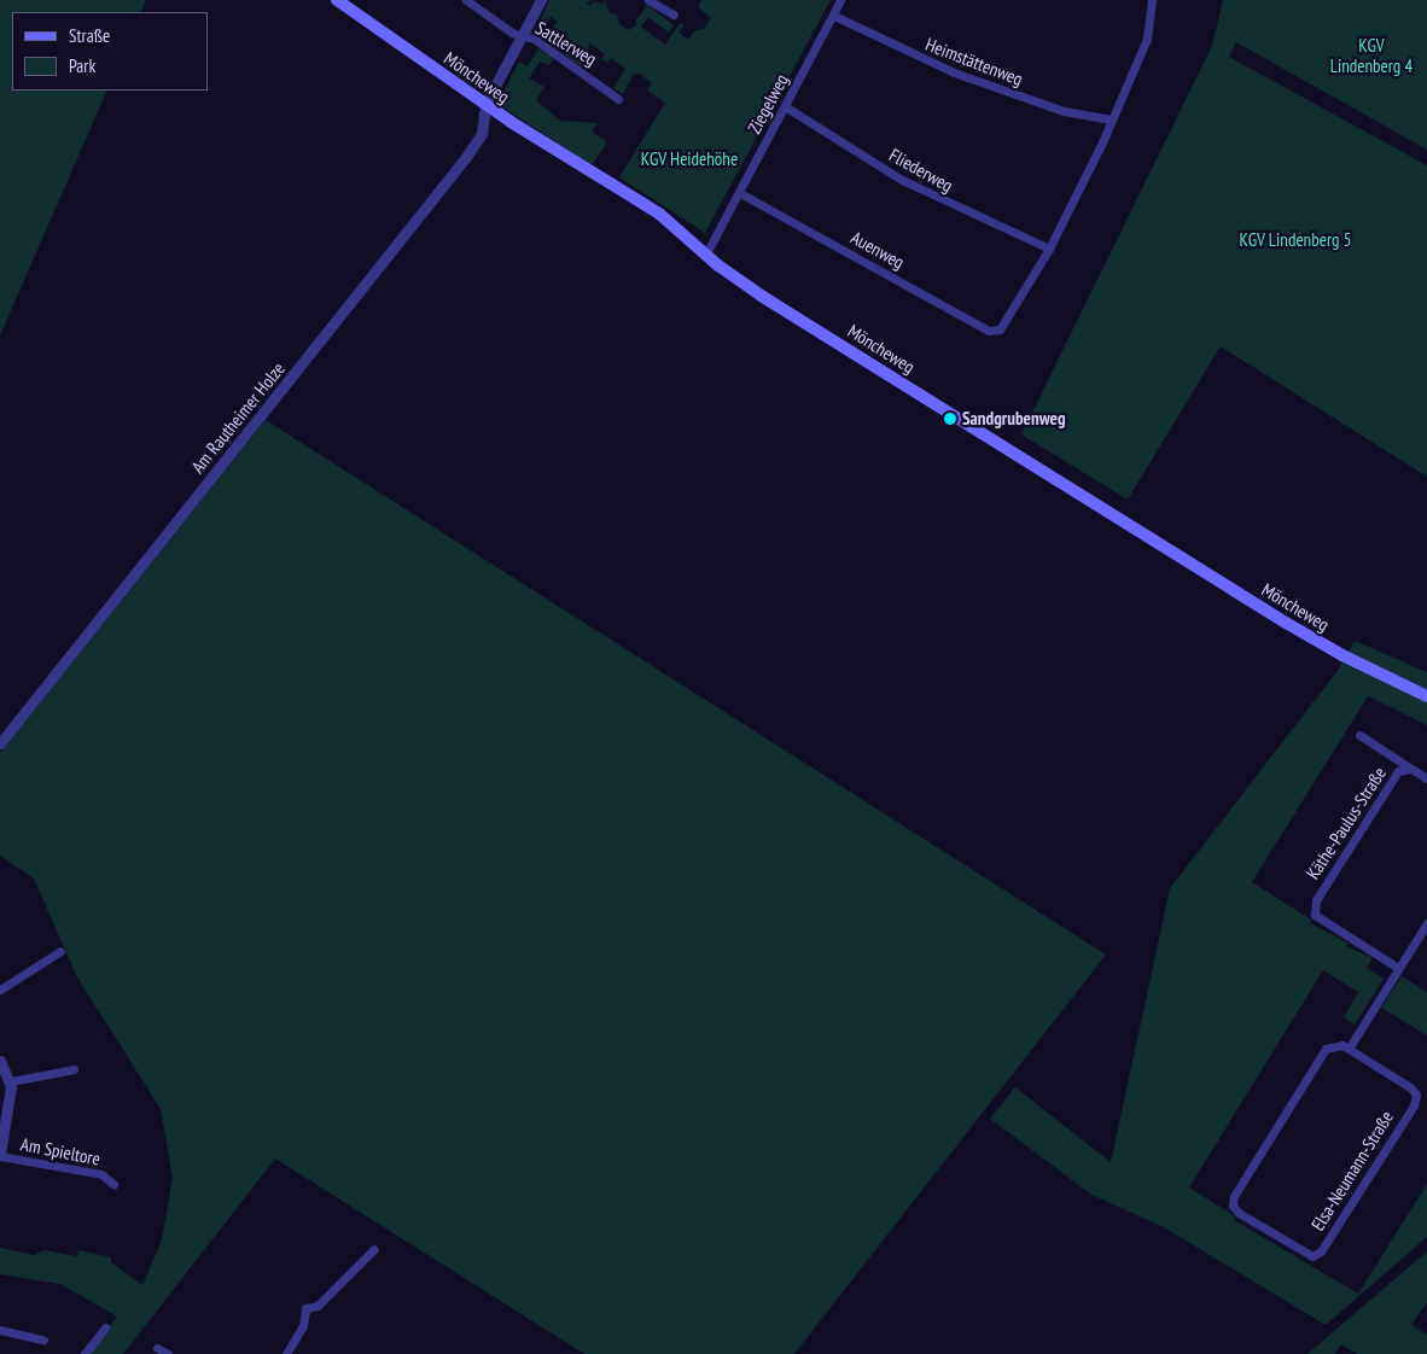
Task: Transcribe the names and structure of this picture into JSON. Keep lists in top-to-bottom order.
{
  "streets": {
    "main road": ["Möncheweg"],
    "street": [
      "Sattlerweg",
      "Heimstättenweg",
      "Ziegelweg",
      "Fliederweg",
      "Auenweg",
      "Am Rautheimer Holze",
      "Käthe-Paulus-Straße",
      "Am Spieltore",
      "Elsa-Neumann-Straße"
    ]
  },
  "crossings": [
    ["Heimstättenweg", "Ziegelweg"],
    ["Möncheweg", "Ziegelweg"],
    ["Möncheweg", "Am Rautheimer Holze"],
    ["Ziegelweg", "Fliederweg"],
    ["Ziegelweg", "Auenweg"],
    ["Fliederweg", "Auenweg"]
  ],
  "parks": ["KGV Lindenberg 4", "KGV Heidehöhe", "KGV Lindenberg 5"],
  "places": ["Sandgrubenweg"],
  "legend": ["Straße", "Park"]
}
